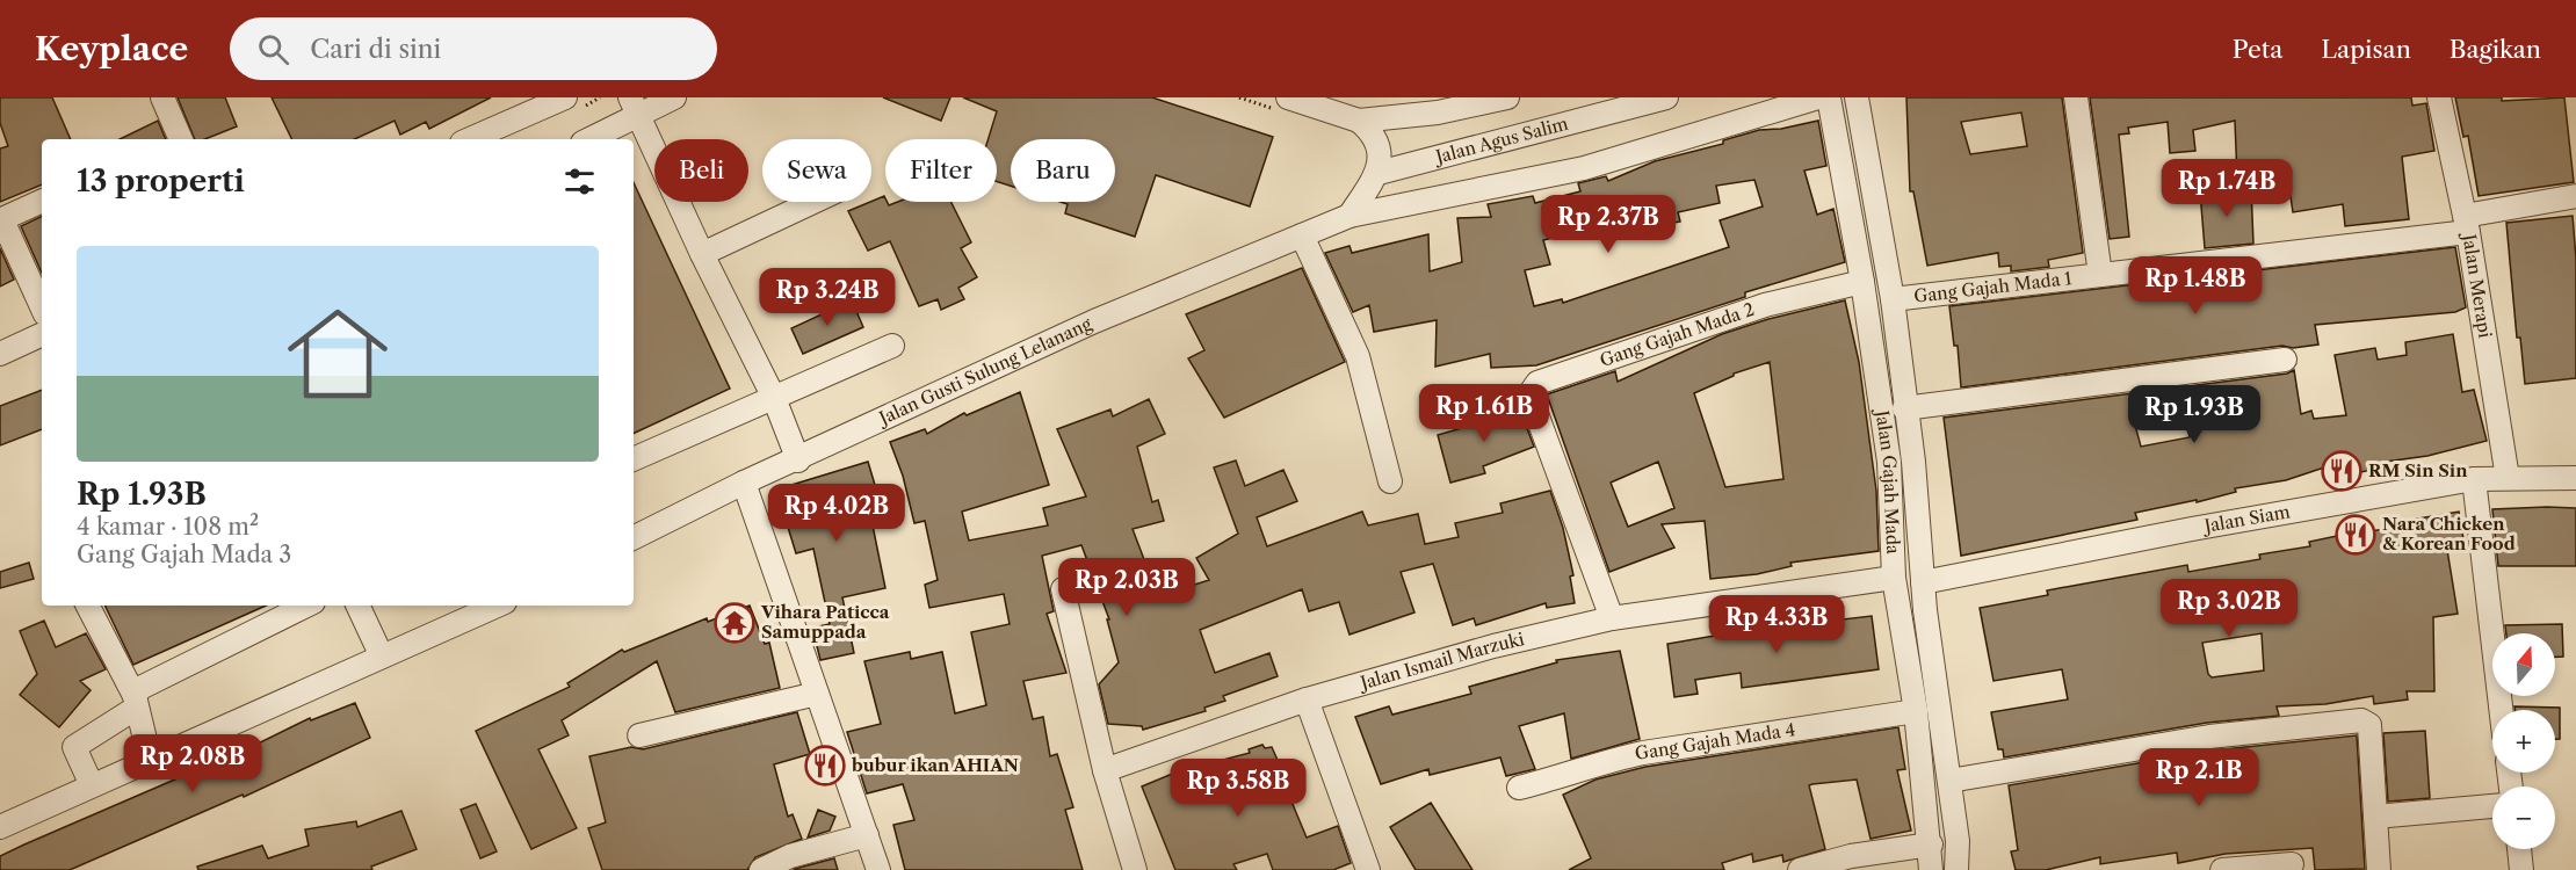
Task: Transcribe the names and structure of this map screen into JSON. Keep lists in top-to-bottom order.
{
  "streets": {
    "street": [
      "Jalan Agus Salim",
      "Jalan Merapi",
      "Gang Gajah Mada 1",
      "Gang Gajah Mada 2",
      "Jalan Gusti Sulung Lelanang",
      "Jalan Gajah Mada",
      "Jalan Siam",
      "Jalan Ismail Marzuki",
      "Gang Gajah Mada 4"
    ]
  },
  "crossings": [
    ["Jalan Merapi", "Gang Gajah Mada 1"],
    ["Jalan Merapi", "Jalan Siam"],
    ["Gang Gajah Mada 1", "Jalan Gajah Mada"],
    ["Gang Gajah Mada 2", "Jalan Gajah Mada"],
    ["Gang Gajah Mada 2", "Jalan Ismail Marzuki"],
    ["Jalan Gajah Mada", "Jalan Siam"],
    ["Jalan Gajah Mada", "Jalan Ismail Marzuki"],
    ["Jalan Gajah Mada", "Gang Gajah Mada 4"]
  ],
  "places": {
    "restaurant": ["RM Sin Sin", "Nara Chicken & Korean Food", "bubur ikan AHIAN"],
    "temple": ["Vihara Paticca Samuppada"]
  },
  "north": "top",
  "page": {
    "header": "Keyplace",
    "search": "Cari di sini",
    "nav": ["Peta", "Lapisan", "Bagikan"],
    "chip": [
      "Beli",
      "Sewa",
      "Filter",
      "Baru"
    ],
    "heading": "13 properti",
    "price": [
      "Rp 1.74B",
      "Rp 2.37B",
      "Rp 1.48B",
      "Rp 3.24B",
      "Rp 1.61B",
      "Rp 1.93B",
      "Rp 4.02B",
      "Rp 2.03B",
      "Rp 3.02B",
      "Rp 4.33B",
      "Rp 2.08B",
      "Rp 2.1B",
      "Rp 3.58B"
    ],
    "list": [
      {
        "name": "Rp 1.93B",
        "note": "4 kamar · 108 m² · Gang Gajah Mada 3"
      }
    ],
    "map_buttons": ["+", "−"]
  }
}
